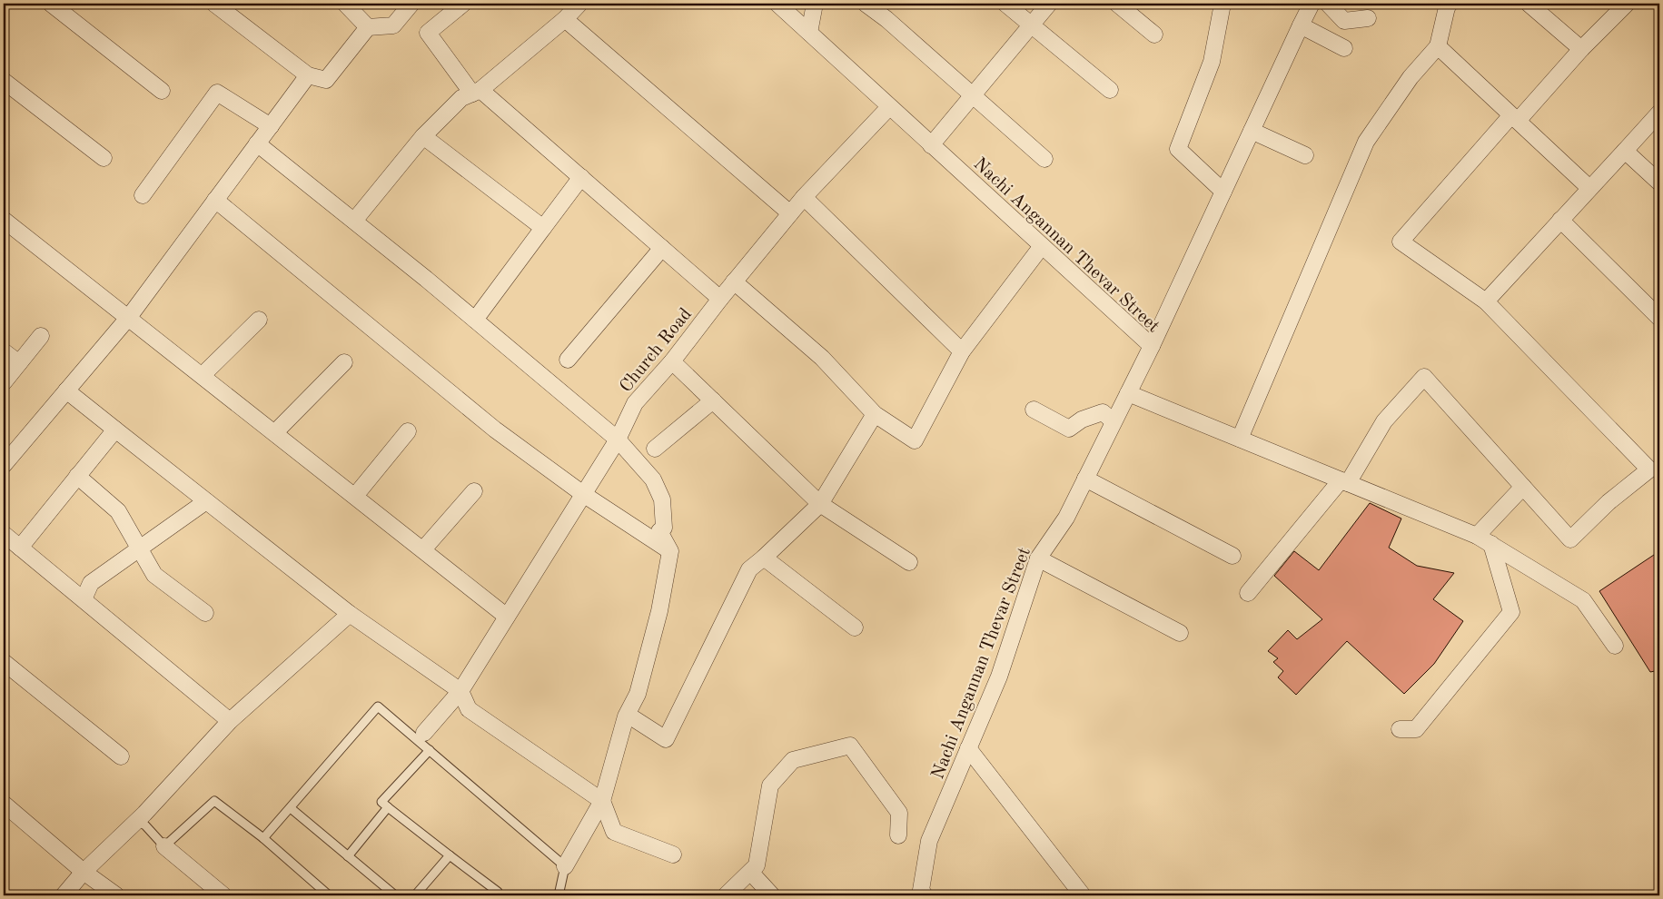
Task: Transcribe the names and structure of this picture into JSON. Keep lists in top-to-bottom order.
{
  "streets": {
    "street": ["Nachi Angannan Thevar Street", "Church Road"]
  },
  "crossings": [
    ["Nachi Angannan Thevar Street", "Church Road"]
  ]
}
